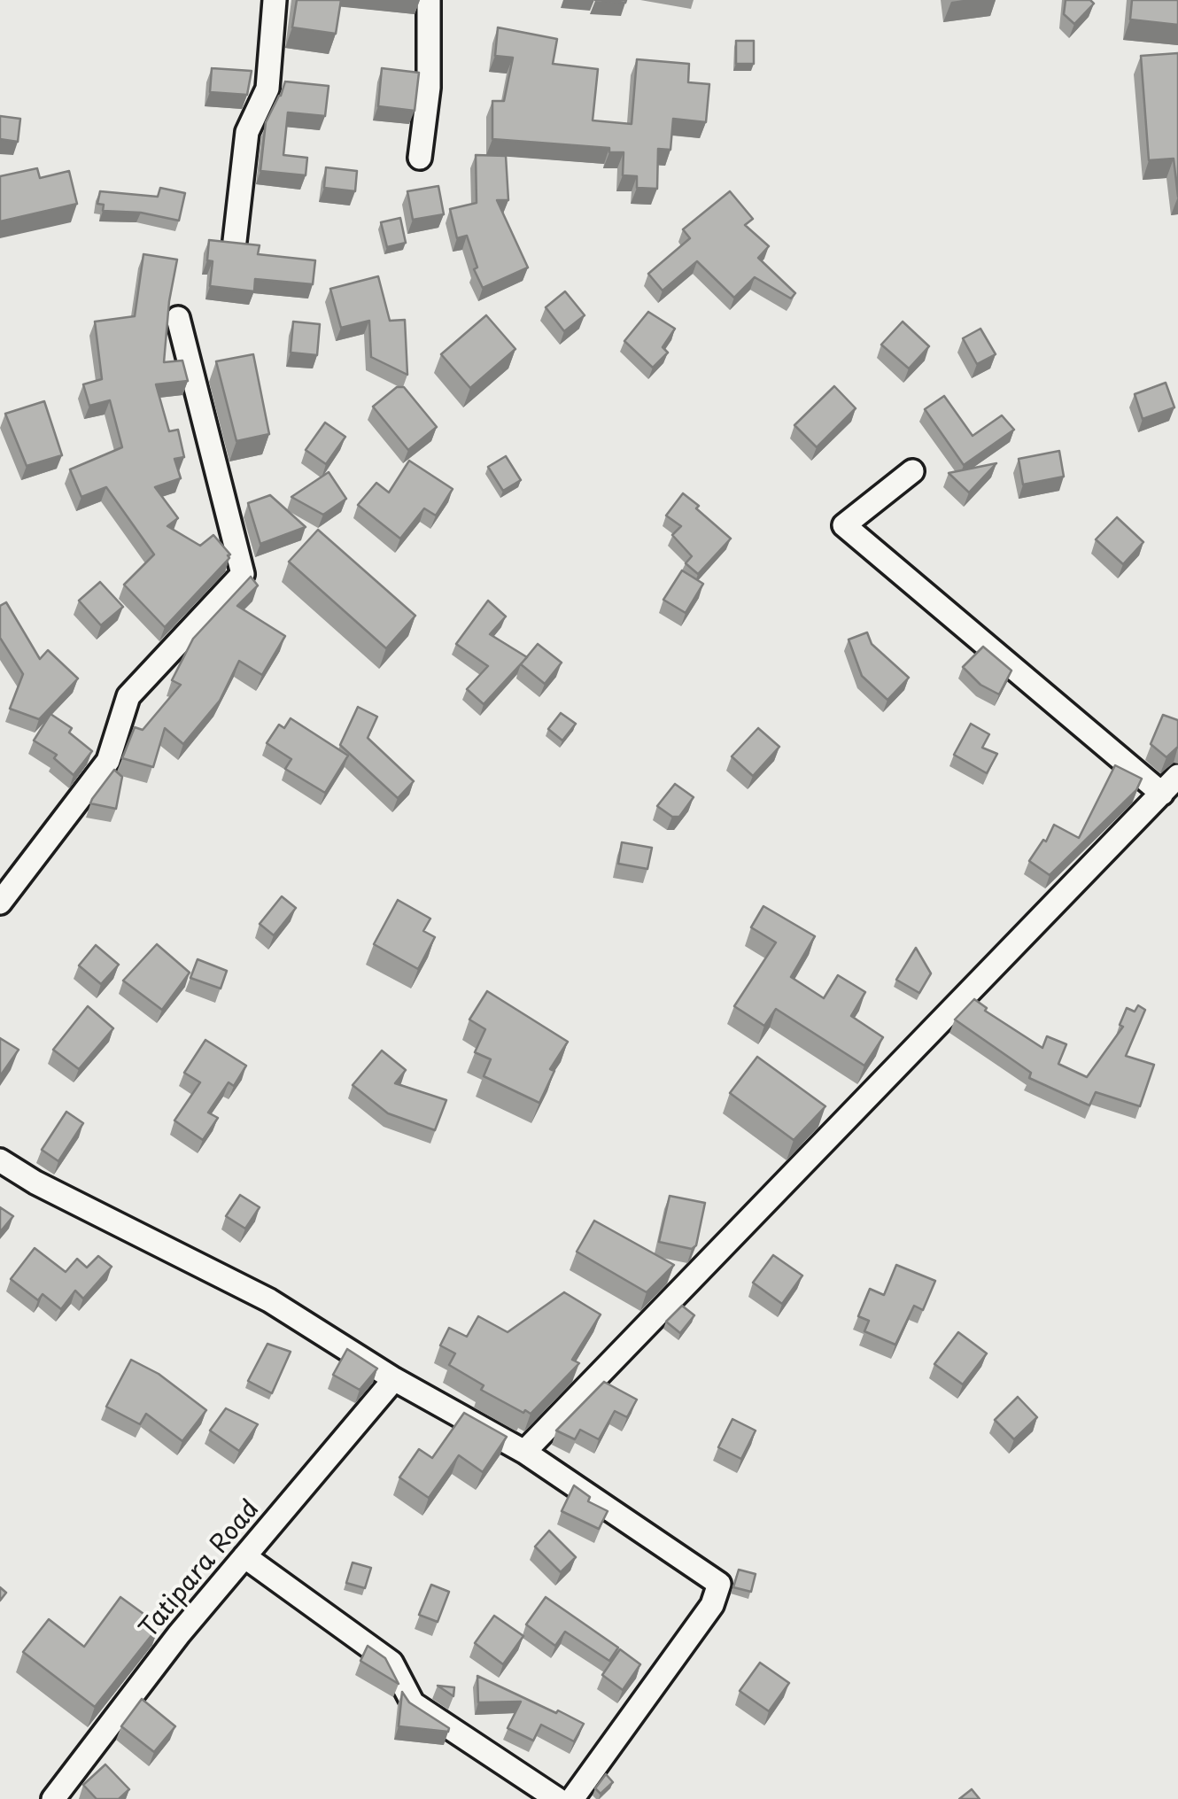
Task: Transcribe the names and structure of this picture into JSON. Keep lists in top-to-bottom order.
{
  "streets": {
    "street": ["Tatipara Road"]
  }
}
